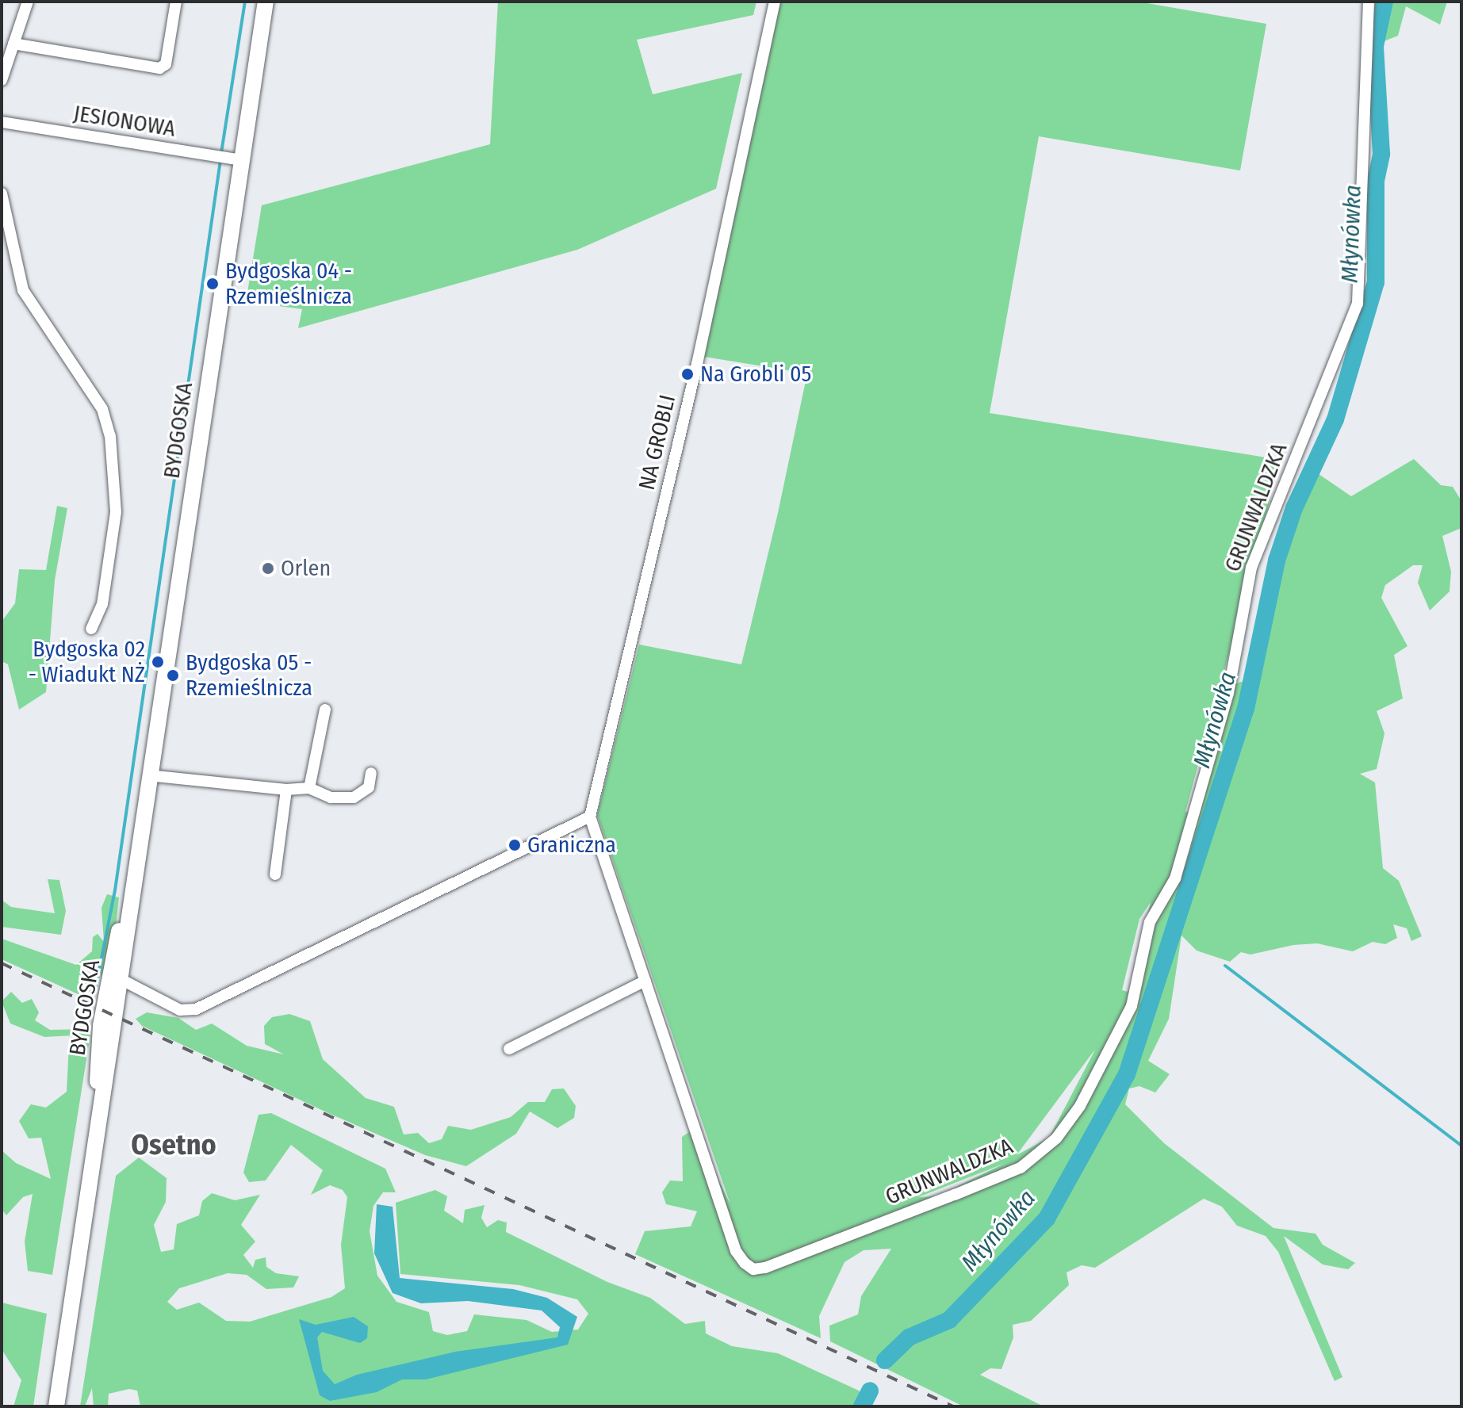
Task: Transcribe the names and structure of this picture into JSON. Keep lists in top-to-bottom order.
{
  "streets": {
    "main road": ["BYDGOSKA"],
    "street": ["JESIONOWA", "NA GROBLI", "GRUNWALDZKA"]
  },
  "crossings": [
    ["JESIONOWA", "BYDGOSKA"]
  ],
  "districts": ["Osetno"],
  "water": ["Młynówka"],
  "places": [
    "Bydgoska 04 - Rzemieślnicza",
    "Na Grobli 05",
    "Orlen",
    "Bydgoska 02 - Wiadukt NŻ",
    "Bydgoska 05 - Rzemieślnicza",
    "Graniczna"
  ]
}
